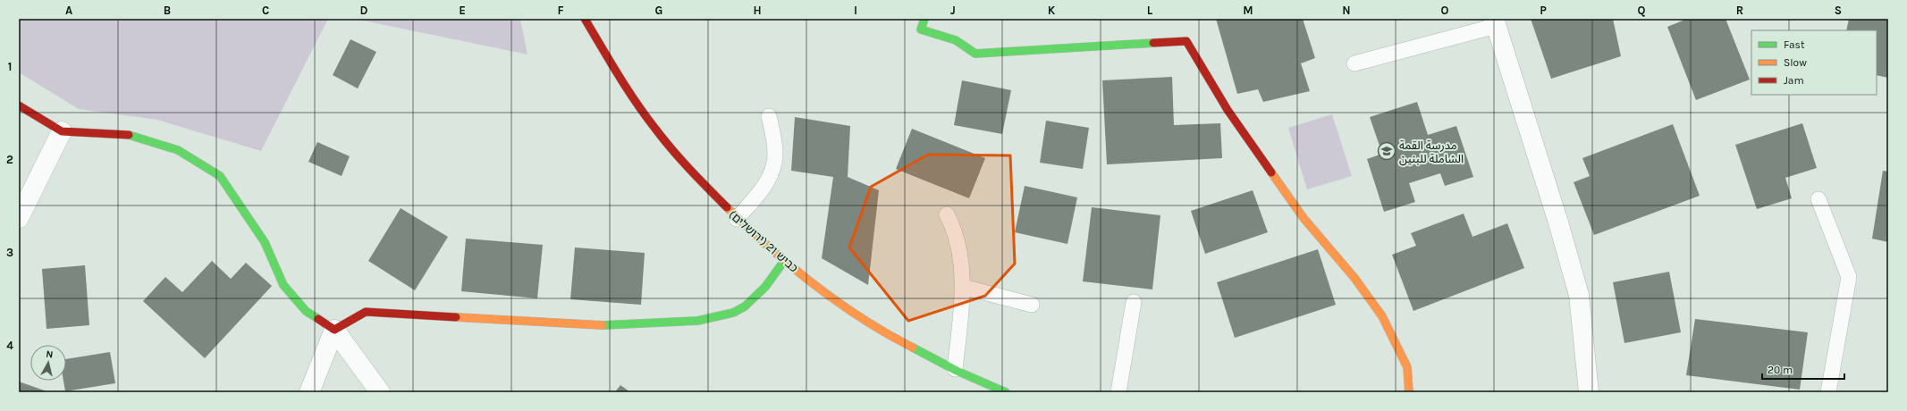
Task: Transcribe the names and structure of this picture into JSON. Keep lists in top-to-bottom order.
{
  "streets": {
    "street": ["כביש 21 (ירושלים)"]
  },
  "places": {
    "school or university": ["مدرسة القمة الشاملة للبنين"]
  },
  "legend": ["Fast", "Slow", "Jam"],
  "scale_bar": "20 m",
  "north": "top",
  "grid": {
    "columns": [
      "A",
      "B",
      "C",
      "D",
      "E",
      "F",
      "G",
      "H",
      "I",
      "J",
      "K",
      "L",
      "M",
      "N",
      "O",
      "P",
      "Q",
      "R",
      "S"
    ],
    "rows": [
      "1",
      "2",
      "3",
      "4"
    ]
  }
}
